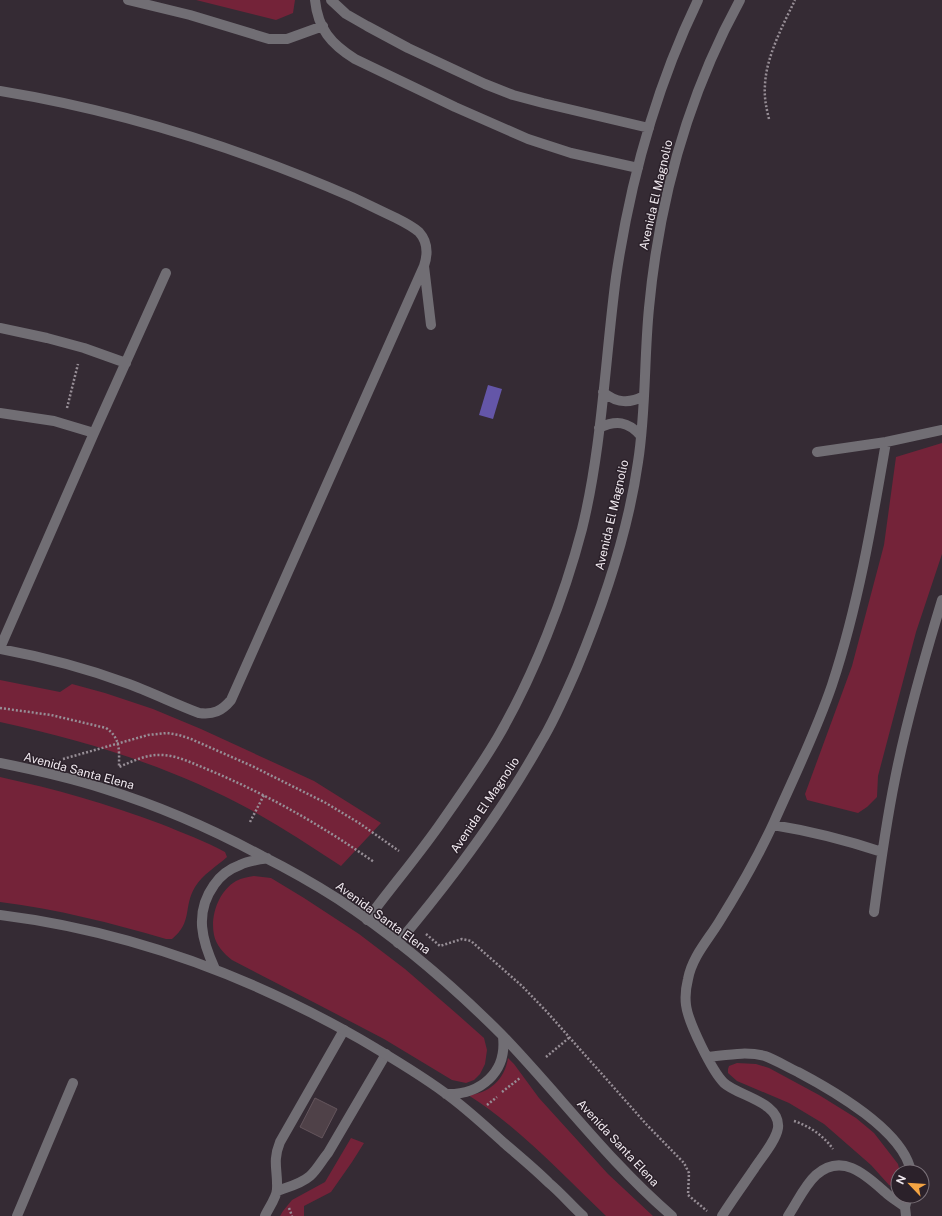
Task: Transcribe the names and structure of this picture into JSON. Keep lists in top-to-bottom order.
{
  "streets": {
    "street": ["Avenida El Magnolio", "Avenida Santa Elena"]
  },
  "crossings": [
    ["Avenida El Magnolio", "Avenida Santa Elena"]
  ],
  "north": "top left"
}
